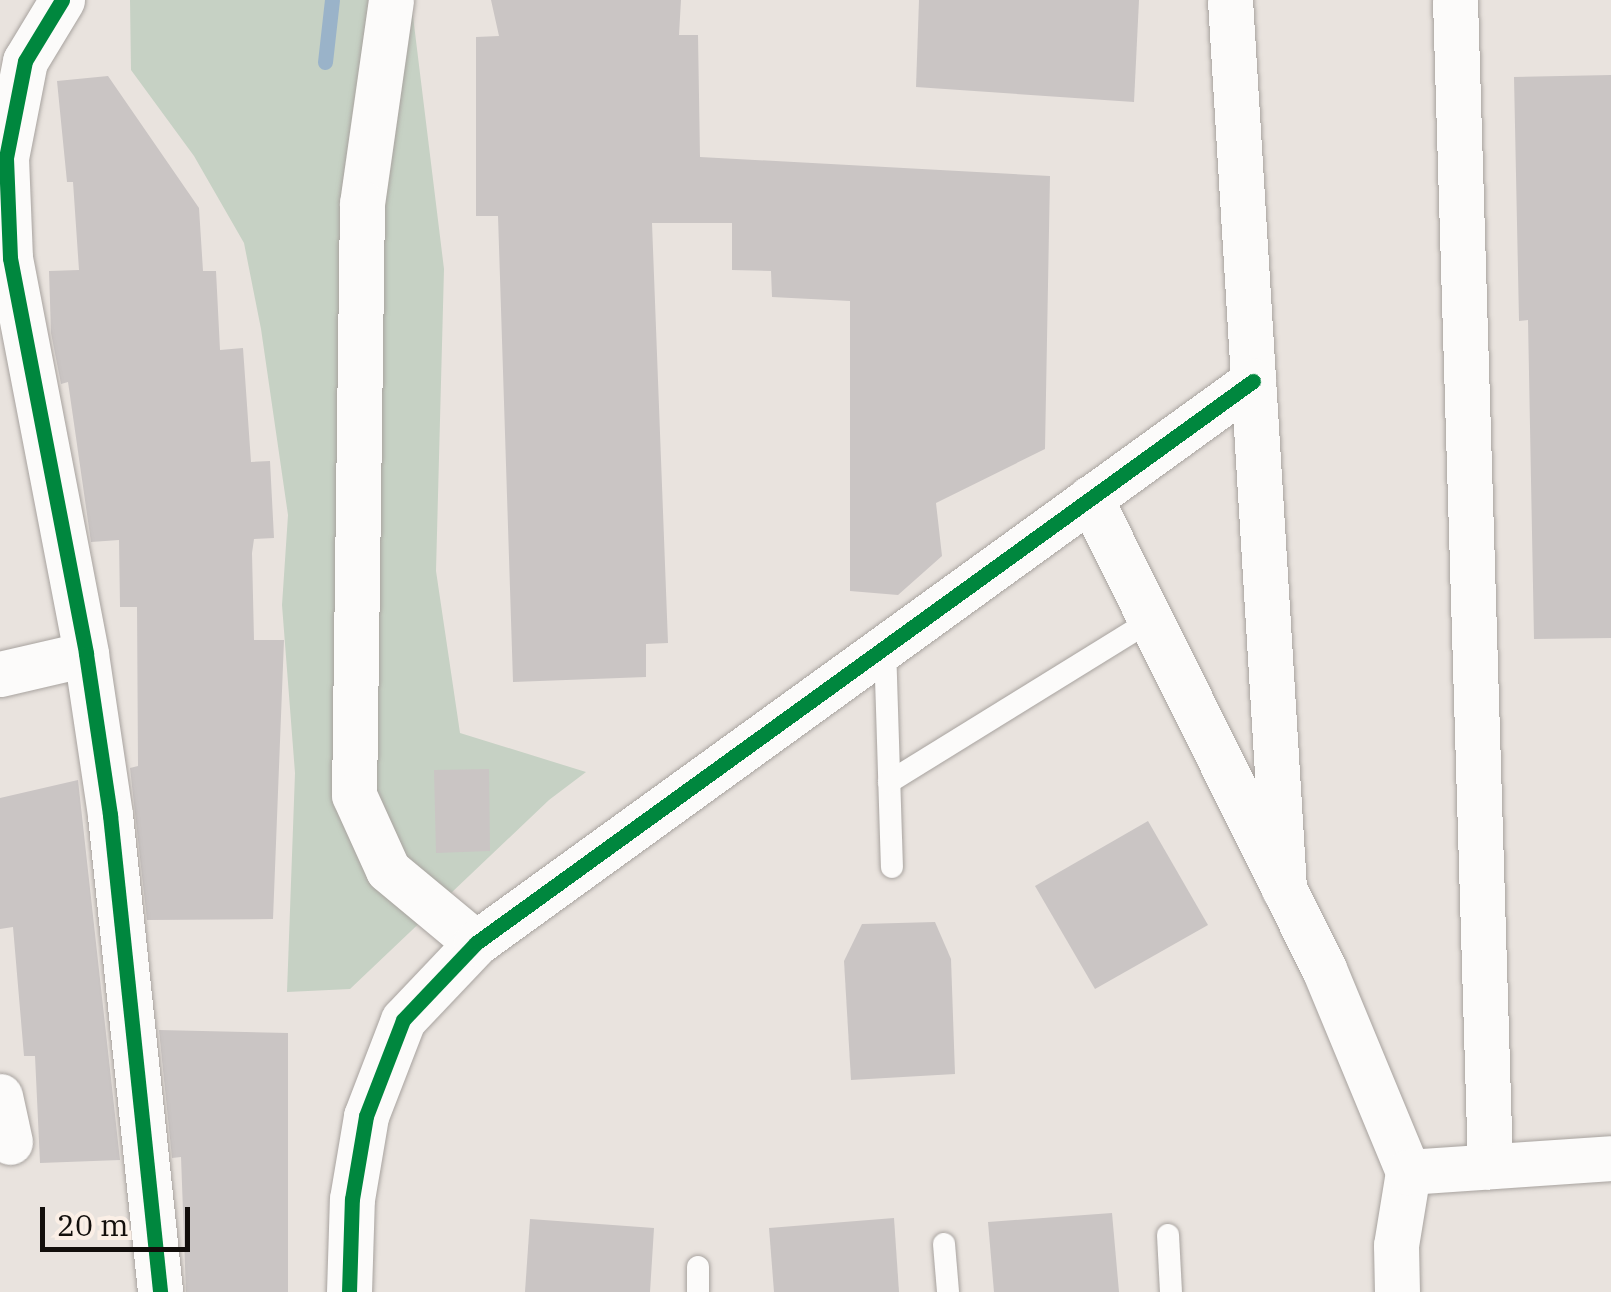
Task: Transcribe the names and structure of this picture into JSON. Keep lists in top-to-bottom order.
{
  "scale_bar": "20 m"
}
